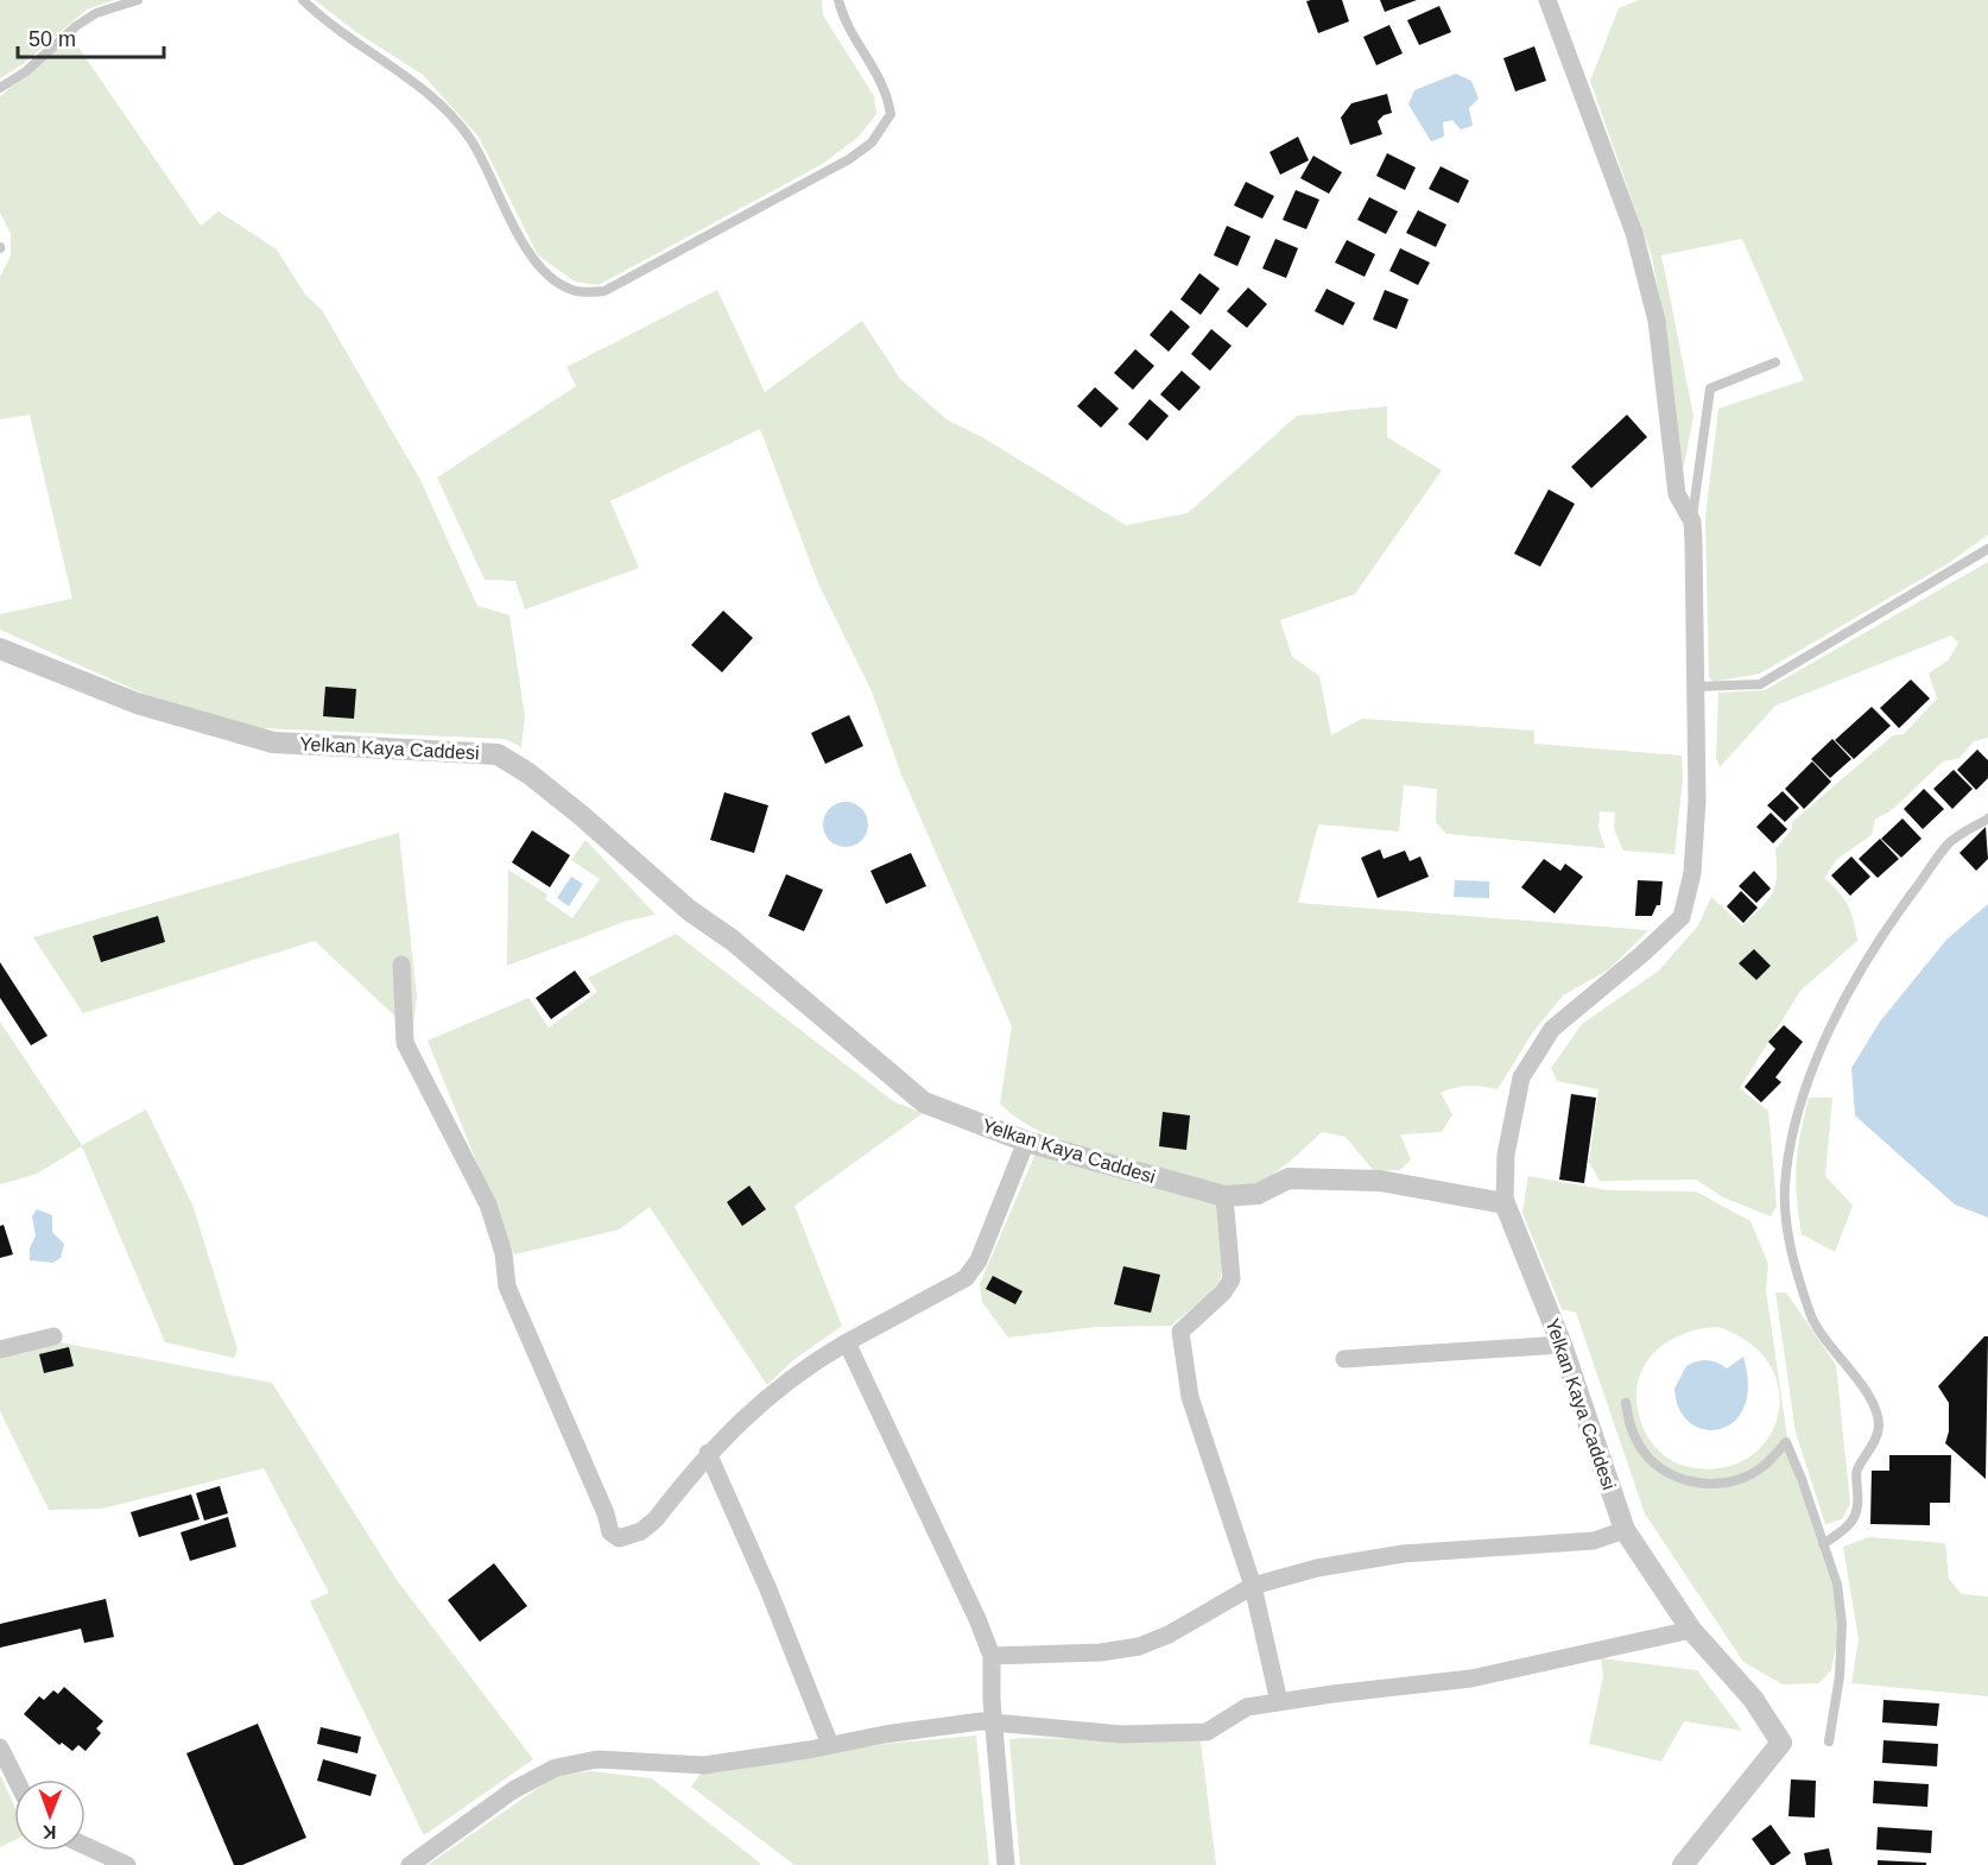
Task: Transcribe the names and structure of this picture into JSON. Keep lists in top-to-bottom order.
{
  "streets": {
    "street": ["Yelkan Kaya Caddesi"]
  },
  "scale_bar": "50 m",
  "north": "bottom"
}
